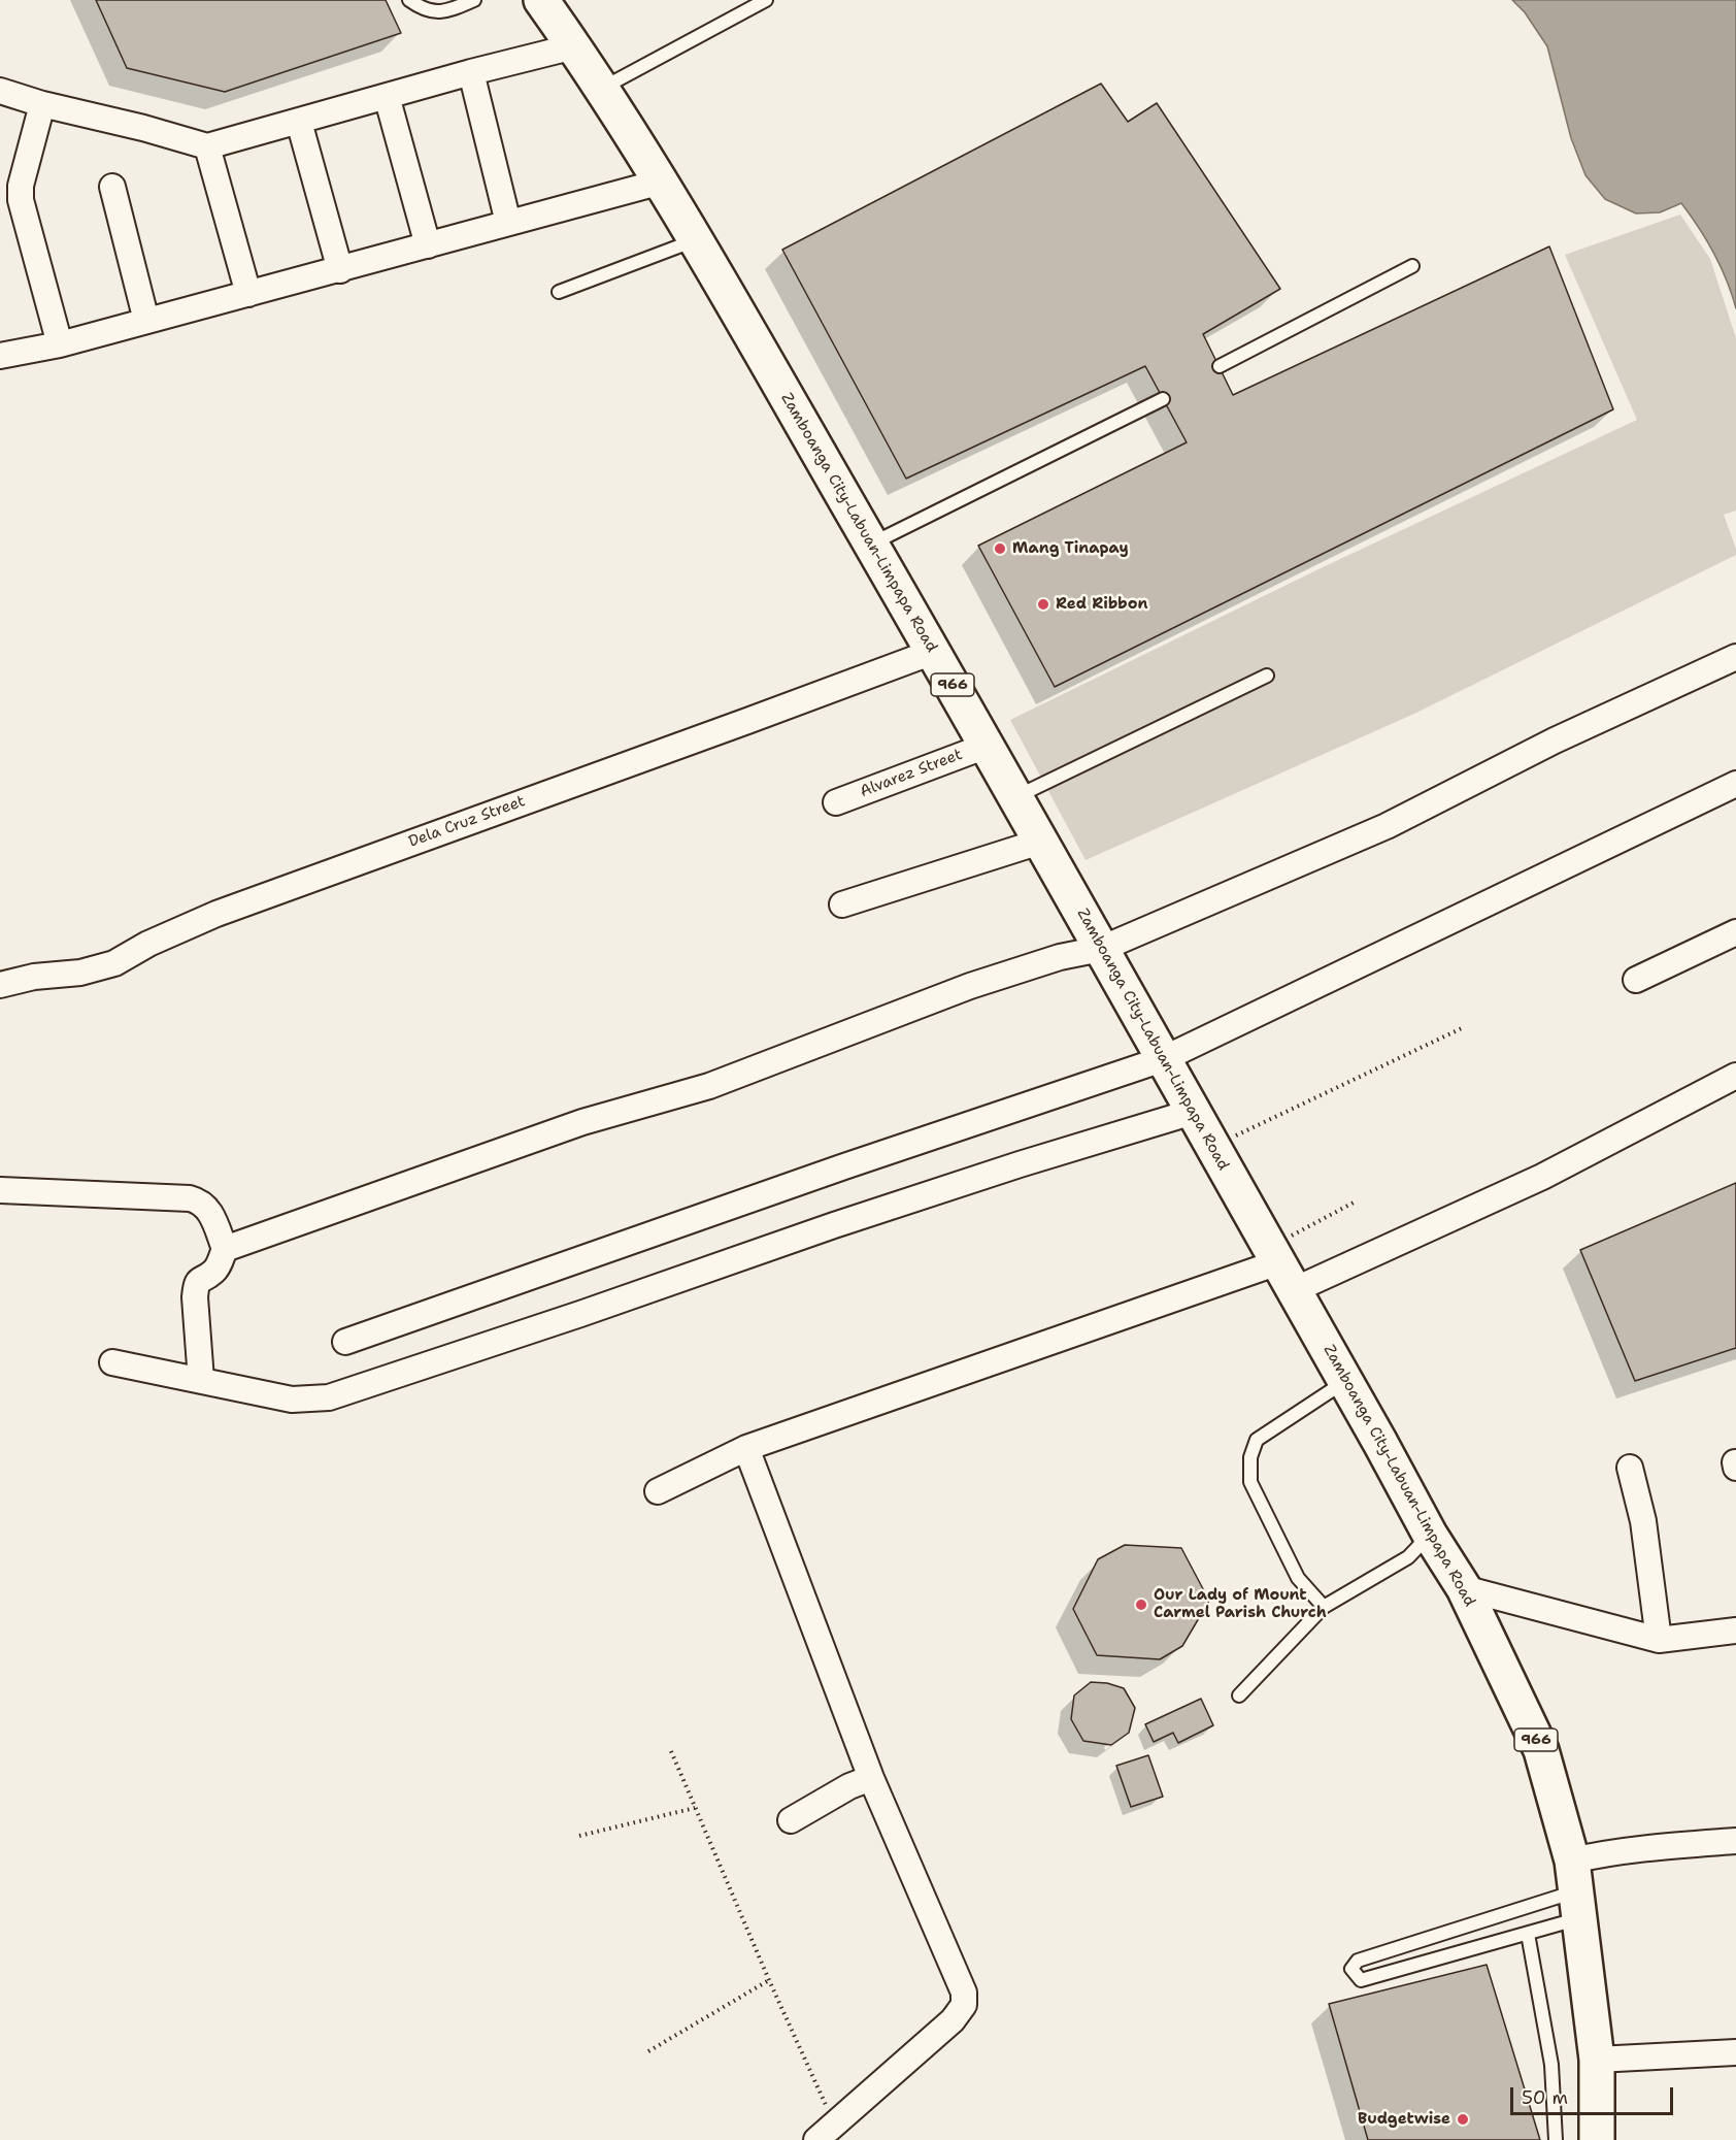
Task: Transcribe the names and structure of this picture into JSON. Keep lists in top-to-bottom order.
{
  "streets": {
    "main road": ["Zamboanga City-Labuan-Limpapa Road", "966"],
    "street": ["Alvarez Street", "Dela Cruz Street"]
  },
  "crossings": [
    ["Zamboanga City-Labuan-Limpapa Road", "Alvarez Street"],
    ["Zamboanga City-Labuan-Limpapa Road", "Dela Cruz Street"]
  ],
  "places": [
    "Mang Tinapay",
    "Red Ribbon",
    "Our Lady of Mount Carmel Parish Church",
    "Budgetwise"
  ],
  "scale_bar": "50 m"
}
